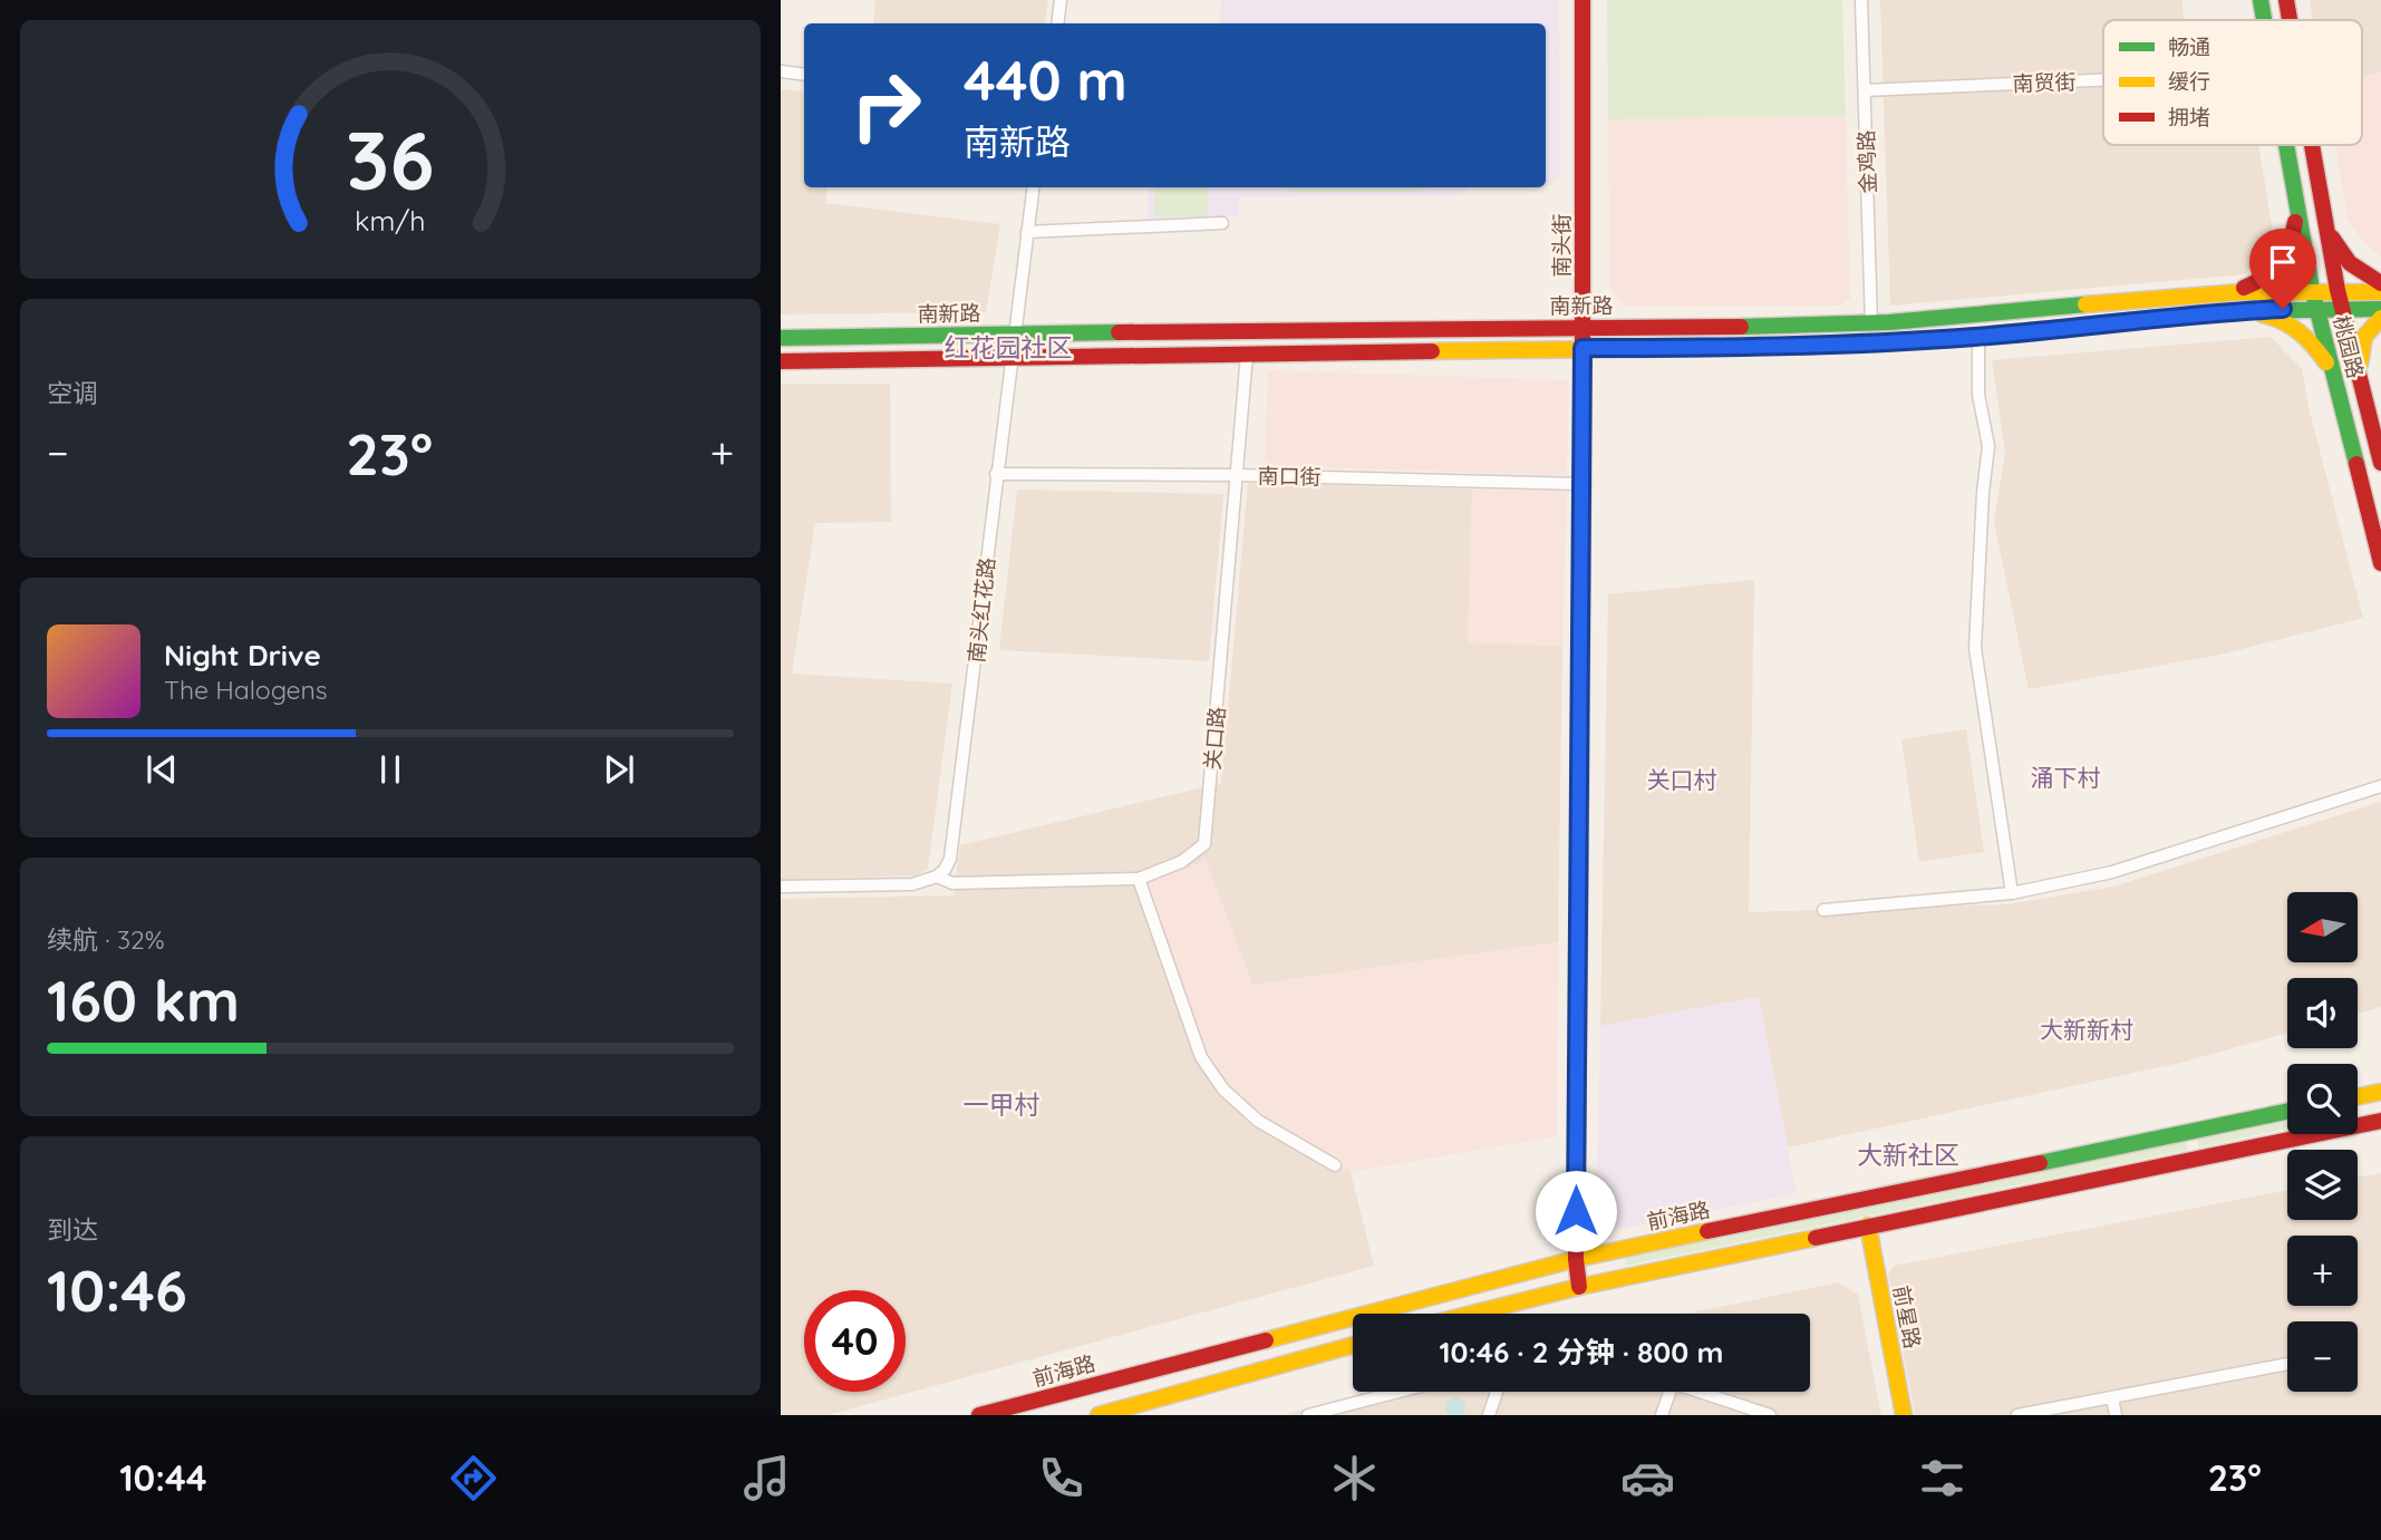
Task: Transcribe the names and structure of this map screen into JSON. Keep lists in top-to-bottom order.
{
  "streets": {
    "main road": [
      "南头街",
      "南新路",
      "桃园路",
      "前海路",
      "前星路"
    ],
    "street": [
      "南贸街",
      "金鸡路",
      "南口街",
      "南头红花路",
      "关口路"
    ]
  },
  "crossings": [
    ["南贸街", "金鸡路"],
    ["金鸡路", "南新路"],
    ["南头街", "南新路"],
    ["南头街", "南口街"],
    ["南头街", "前海路"],
    ["南新路", "桃园路"],
    ["南新路", "南头红花路"],
    ["南新路", "关口路"],
    ["南口街", "南头红花路"],
    ["南口街", "关口路"],
    ["南头红花路", "关口路"]
  ],
  "districts": [
    "红花园社区",
    "涌下村",
    "关口村",
    "大新新村",
    "一甲村",
    "大新社区"
  ],
  "legend": ["畅通", "缓行", "拥堵"],
  "north": "left",
  "page": {
    "turn": ["440 m", "南新路"],
    "tile": [
      "空调",
      ["续航 · 32%", "160 km"],
      ["到达", "10:46"]
    ],
    "heat": ["−", "23°", "+"],
    "song": ["Night Drive", "The Halogens"],
    "map_buttons": ["+", "−"],
    "limit": "40",
    "trip": "10:46 · 2 分钟 · 800 m",
    "tabs": ["10:44", "23°"],
    "gauge": ["36", "km/h"]
  }
}
